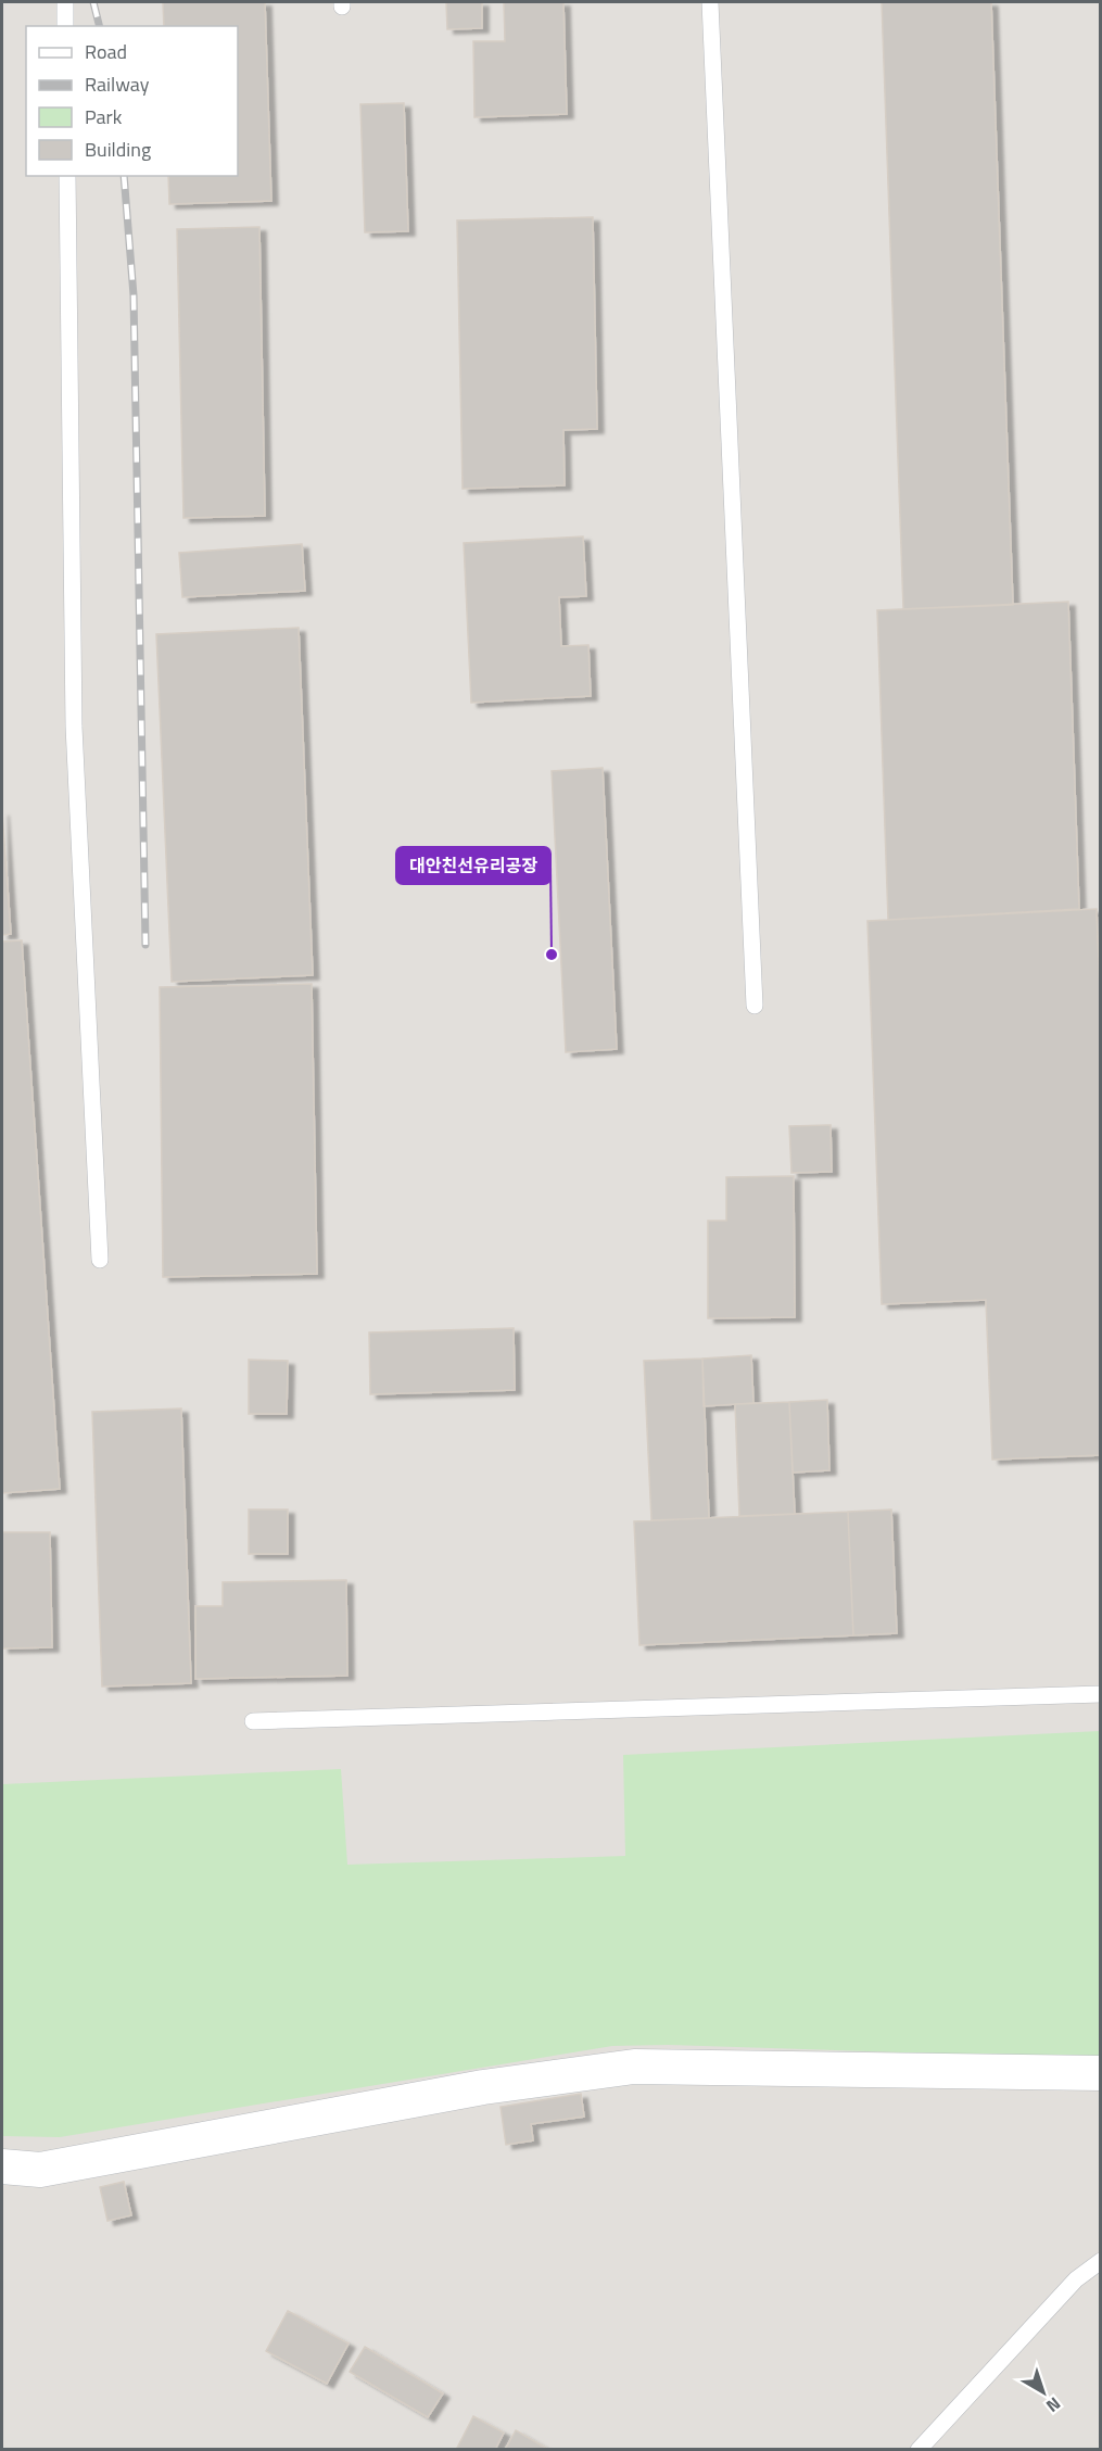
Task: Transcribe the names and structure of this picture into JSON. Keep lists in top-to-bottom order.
{
  "places": ["대안친선유리공장"],
  "legend": [
    "Road",
    "Railway",
    "Park",
    "Building"
  ],
  "north": "bottom right"
}
